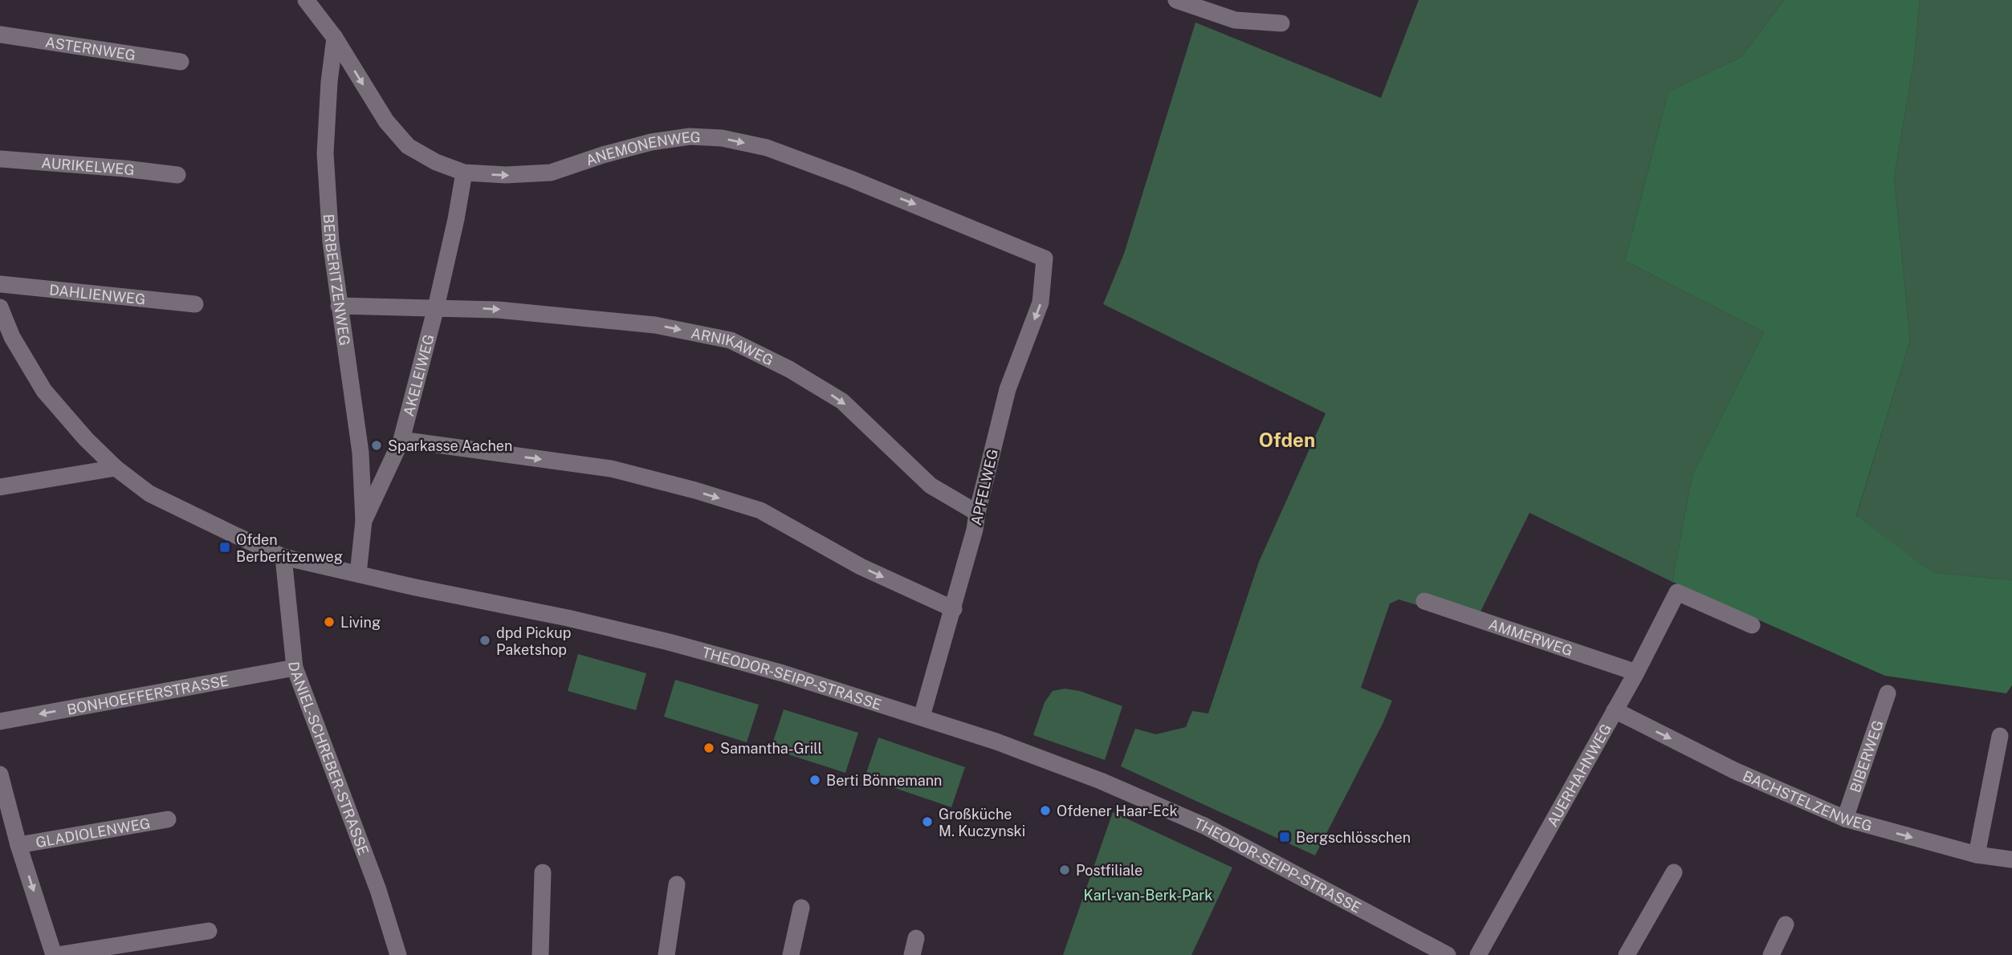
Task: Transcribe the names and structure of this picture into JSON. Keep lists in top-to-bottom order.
{
  "streets": {
    "street": [
      "ASTERNWEG",
      "ANEMONENWEG",
      "AURIKELWEG",
      "BERBERITZENWEG",
      "DAHLIENWEG",
      "ARNIKAWEG",
      "AKELEIWEG",
      "APFELWEG",
      "AMMERWEG",
      "THEODOR-SEIPP-STRASSE",
      "BONHOEFFERSTRASSE",
      "BIBERWEG",
      "DANIEL-SCHREBER-STRASSE",
      "AUERHAHNWEG",
      "BACHSTELZENWEG",
      "GLADIOLENWEG"
    ]
  },
  "crossings": [
    ["ANEMONENWEG", "BERBERITZENWEG"],
    ["ANEMONENWEG", "AKELEIWEG"],
    ["ANEMONENWEG", "APFELWEG"],
    ["BERBERITZENWEG", "ARNIKAWEG"],
    ["BERBERITZENWEG", "AKELEIWEG"],
    ["ARNIKAWEG", "AKELEIWEG"],
    ["ARNIKAWEG", "APFELWEG"],
    ["AKELEIWEG", "THEODOR-SEIPP-STRASSE"],
    ["APFELWEG", "THEODOR-SEIPP-STRASSE"],
    ["AMMERWEG", "AUERHAHNWEG"],
    ["THEODOR-SEIPP-STRASSE", "DANIEL-SCHREBER-STRASSE"],
    ["BONHOEFFERSTRASSE", "DANIEL-SCHREBER-STRASSE"],
    ["BIBERWEG", "BACHSTELZENWEG"],
    ["AUERHAHNWEG", "BACHSTELZENWEG"]
  ],
  "one_way": [
    "ANEMONENWEG",
    "APFELWEG",
    "BONHOEFFERSTRASSE",
    "BACHSTELZENWEG"
  ],
  "districts": ["Ofden"],
  "parks": ["Karl-van-Berk-Park"],
  "places": {
    "other": [
      "Sparkasse Aachen",
      "Living",
      "dpd Pickup Paketshop",
      "Samantha-Grill",
      "Berti Bönnemann",
      "Ofdener Haar-Eck",
      "Großküche M. Kuczynski",
      "Postfiliale"
    ],
    "transit": ["Ofden Berberitzenweg", "Bergschlösschen"]
  }
}
